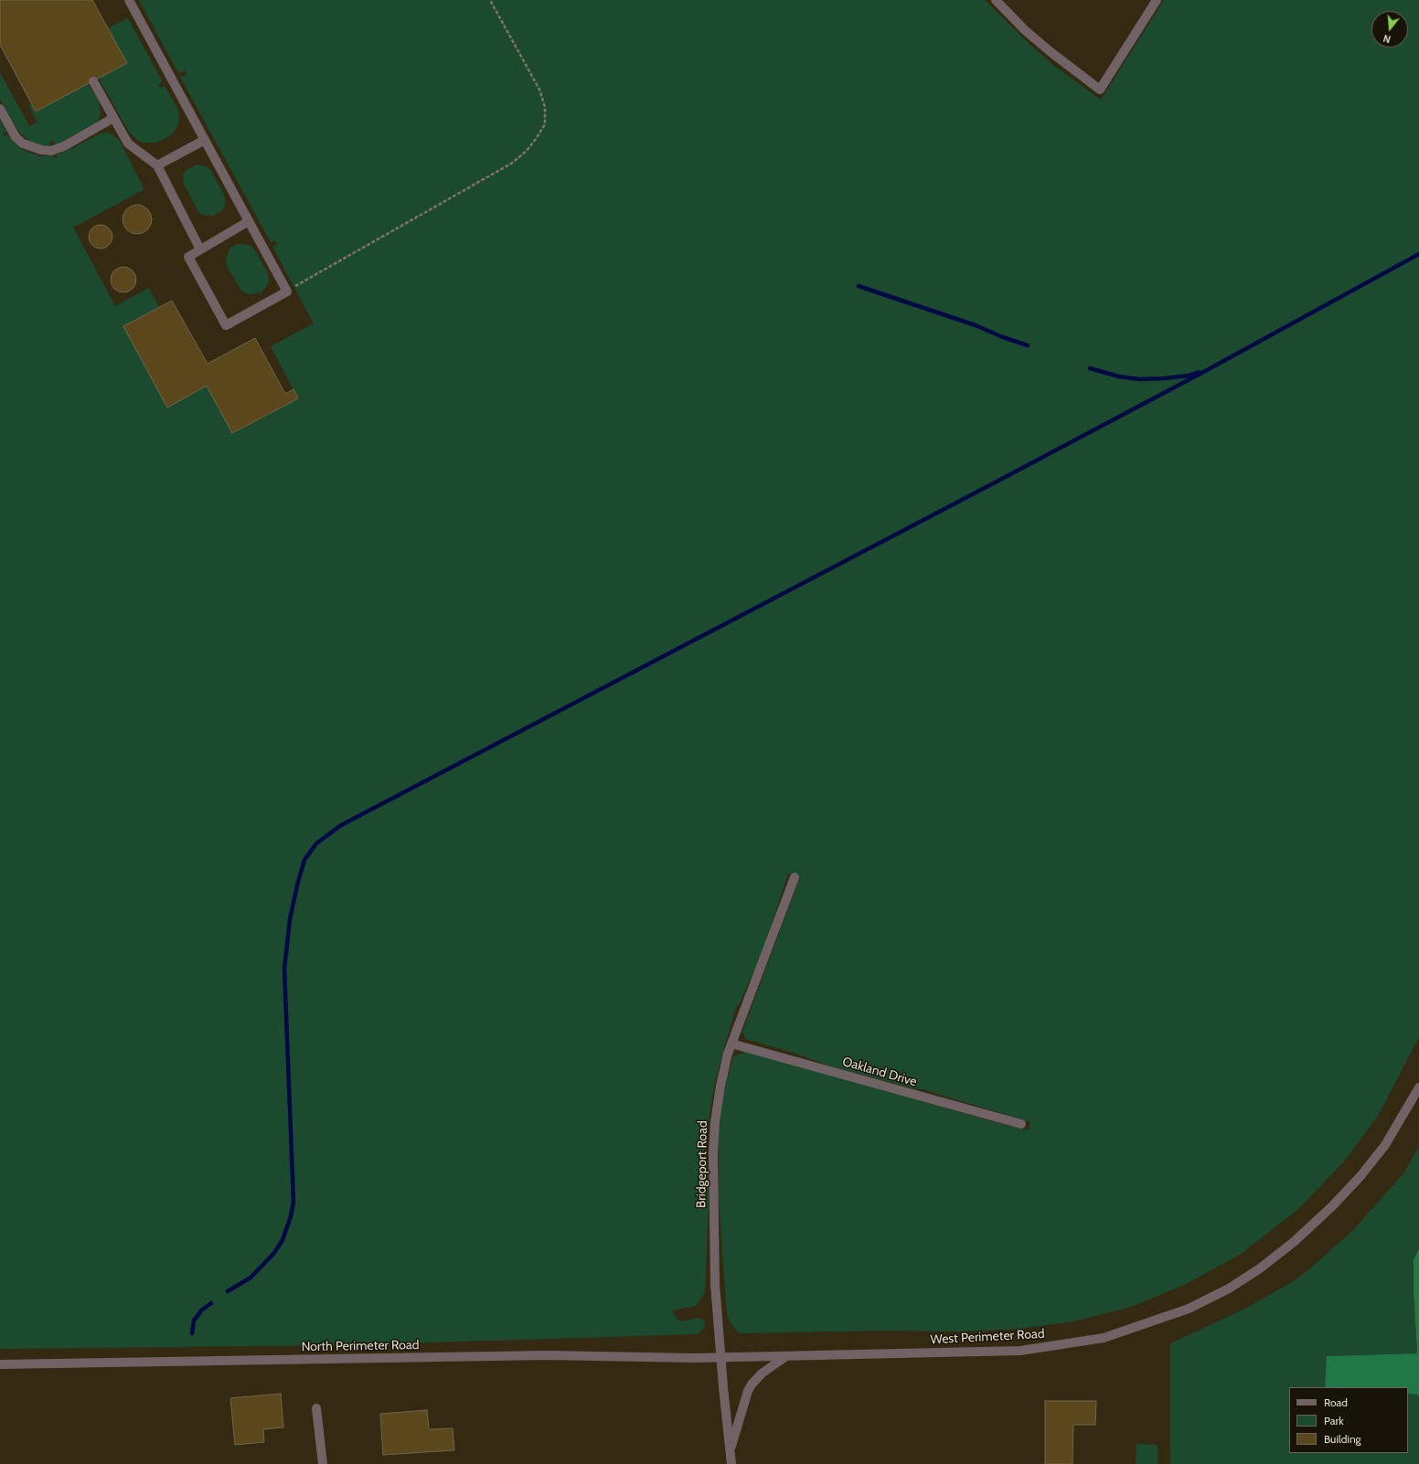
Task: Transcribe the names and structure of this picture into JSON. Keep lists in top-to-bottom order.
{
  "streets": {
    "street": [
      "Oakland Drive",
      "Bridgeport Road",
      "West Perimeter Road",
      "North Perimeter Road"
    ]
  },
  "crossings": [
    ["Oakland Drive", "Bridgeport Road"],
    ["Bridgeport Road", "West Perimeter Road"],
    ["Bridgeport Road", "North Perimeter Road"],
    ["West Perimeter Road", "North Perimeter Road"]
  ],
  "legend": ["Road", "Park", "Building"],
  "north": "bottom"
}
